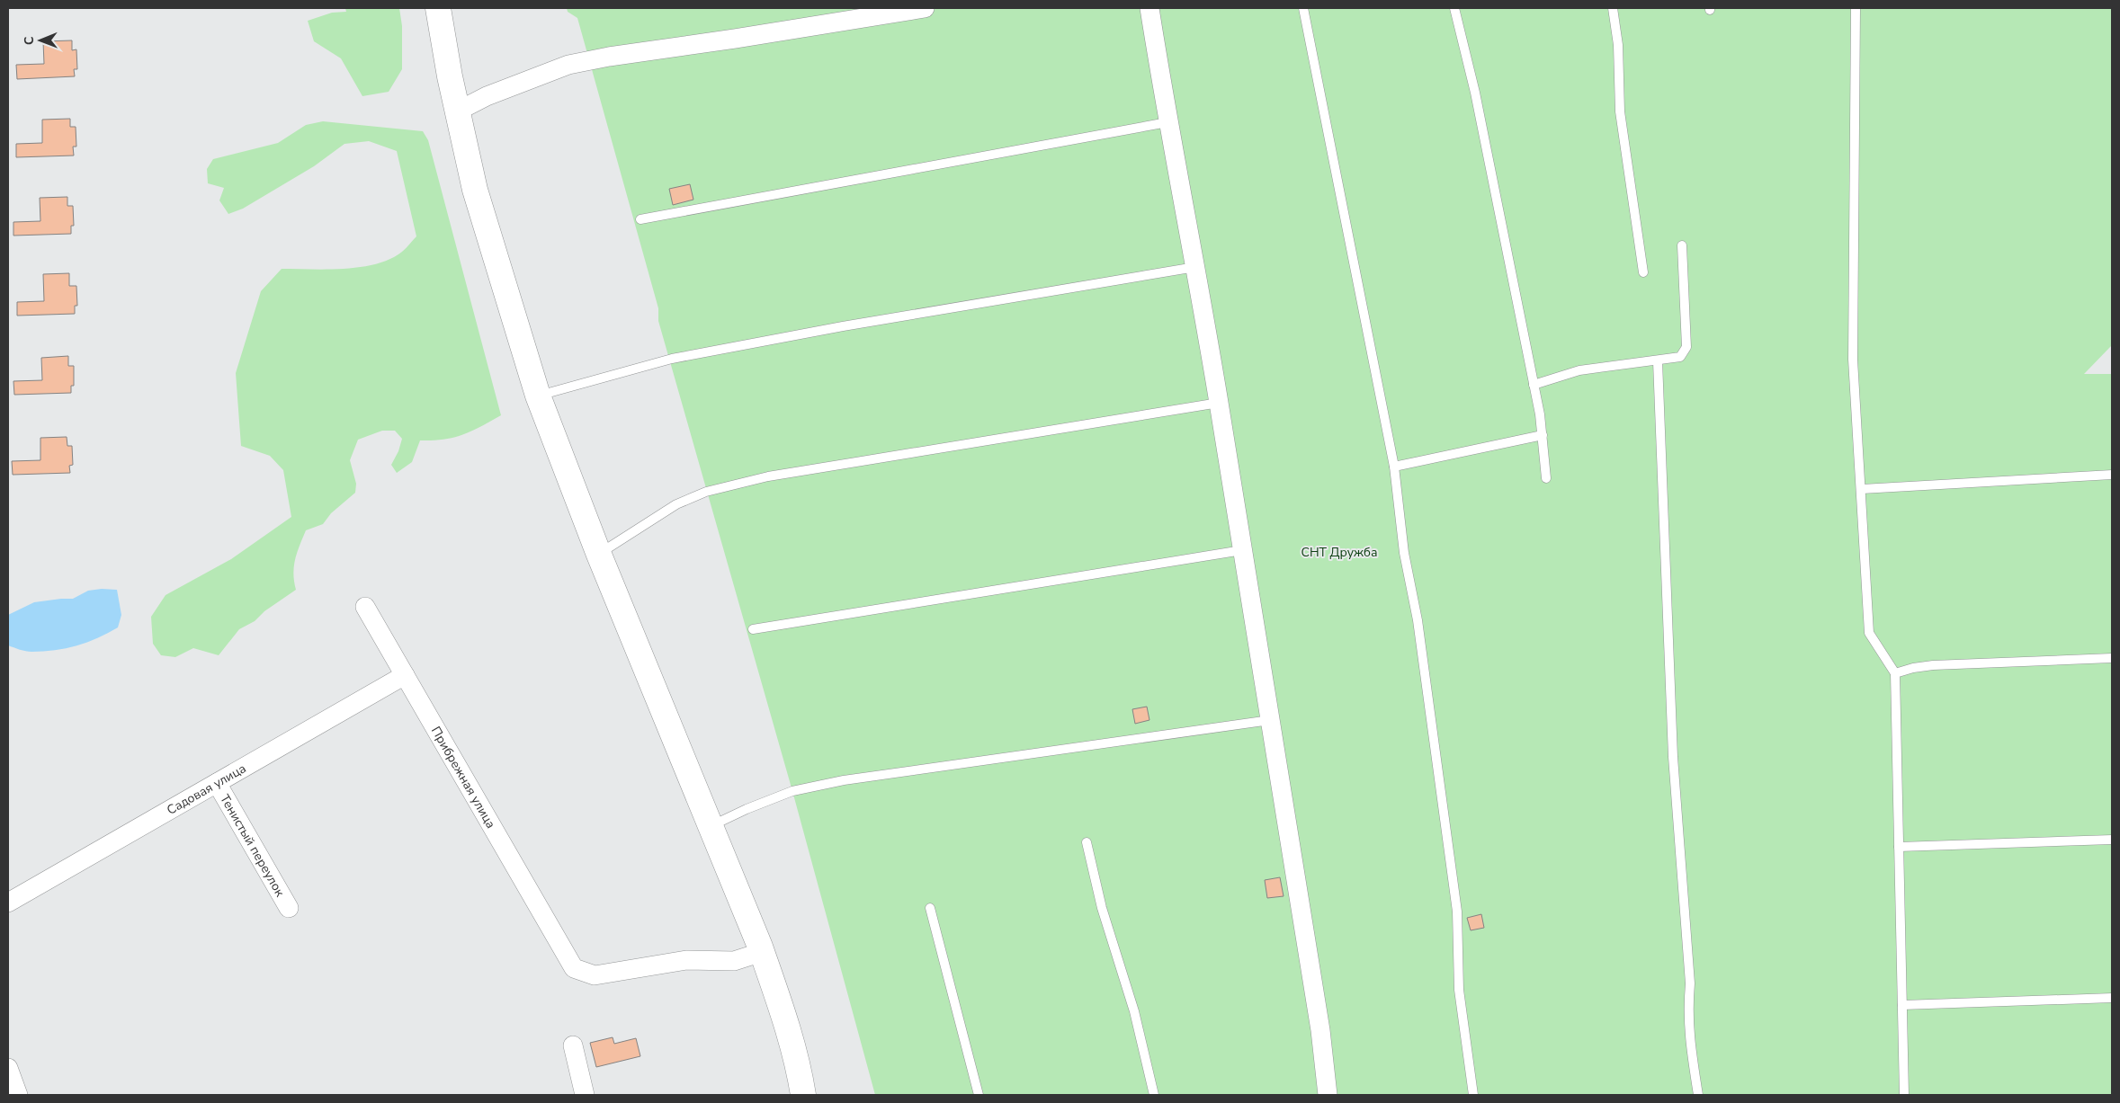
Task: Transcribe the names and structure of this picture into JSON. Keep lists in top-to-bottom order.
{
  "streets": {
    "street": ["Прибрежная улица", "Садовая улица", "Тенистый переулок"]
  },
  "crossings": [
    ["Прибрежная улица", "Садовая улица"],
    ["Садовая улица", "Тенистый переулок"]
  ],
  "parks": ["СНТ Дружба"],
  "north": "left"
}
